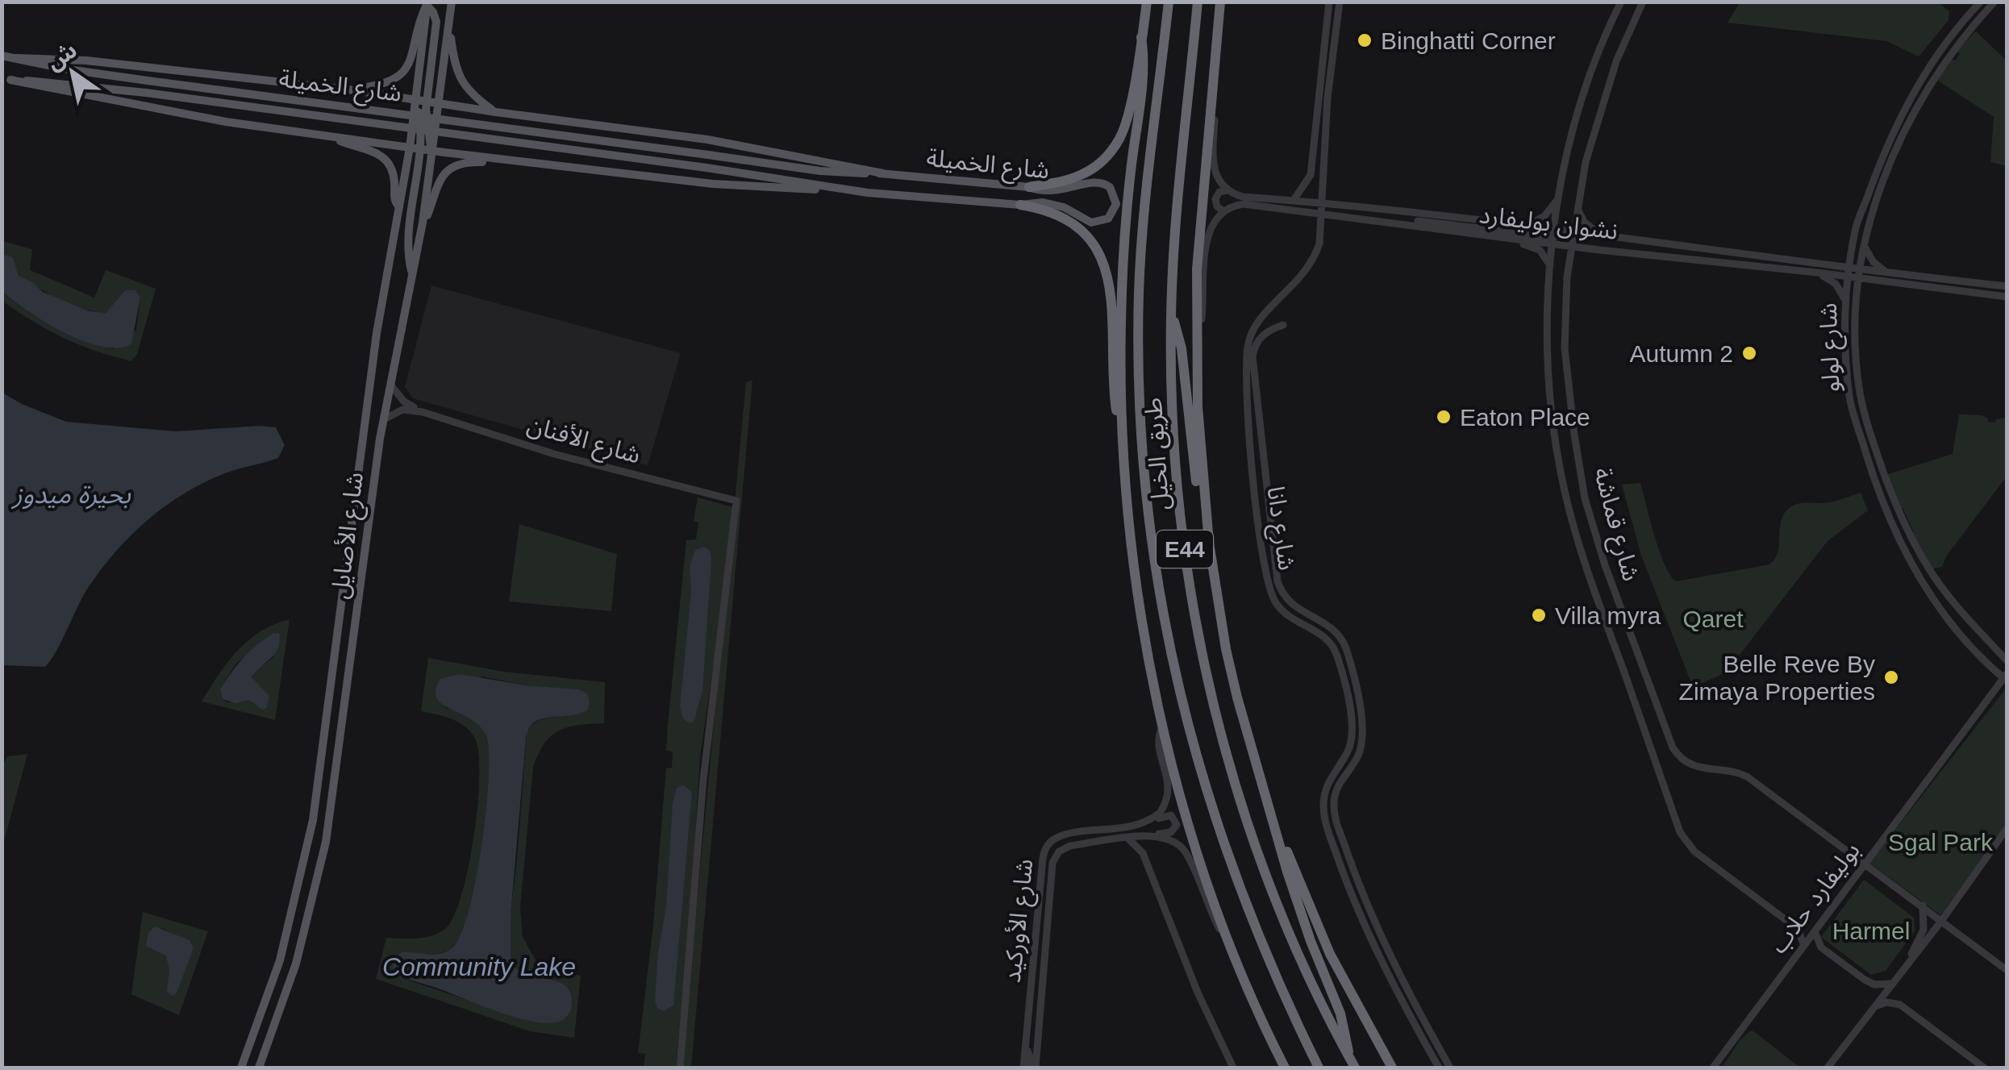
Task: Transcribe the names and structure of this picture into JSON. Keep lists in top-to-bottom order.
{
  "streets": {
    "highway": ["طريق الخيل", "E44"],
    "main road": ["شارع الخميلة", "شارع الأصايل"],
    "street": [
      "نشوان بوليفارد",
      "شارع لولو",
      "شارع الأفنان",
      "شارع قماشة",
      "شارع دانا",
      "بوليفارد حلاب",
      "شارع الأوركيد"
    ]
  },
  "crossings": [
    ["نشوان بوليفارد", "شارع لولو"],
    ["نشوان بوليفارد", "شارع قماشة"],
    ["نشوان بوليفارد", "شارع دانا"],
    ["شارع لولو", "بوليفارد حلاب"],
    ["شارع الأفنان", "شارع الأصايل"],
    ["شارع قماشة", "بوليفارد حلاب"]
  ],
  "water": ["بحيرة ميدوز", "Community Lake"],
  "parks": ["Qaret", "Sgal Park", "Harmel"],
  "places": [
    "Binghatti Corner",
    "Autumn 2",
    "Eaton Place",
    "Villa myra",
    "Belle Reve By Zimaya Properties"
  ],
  "north": "top left"
}
